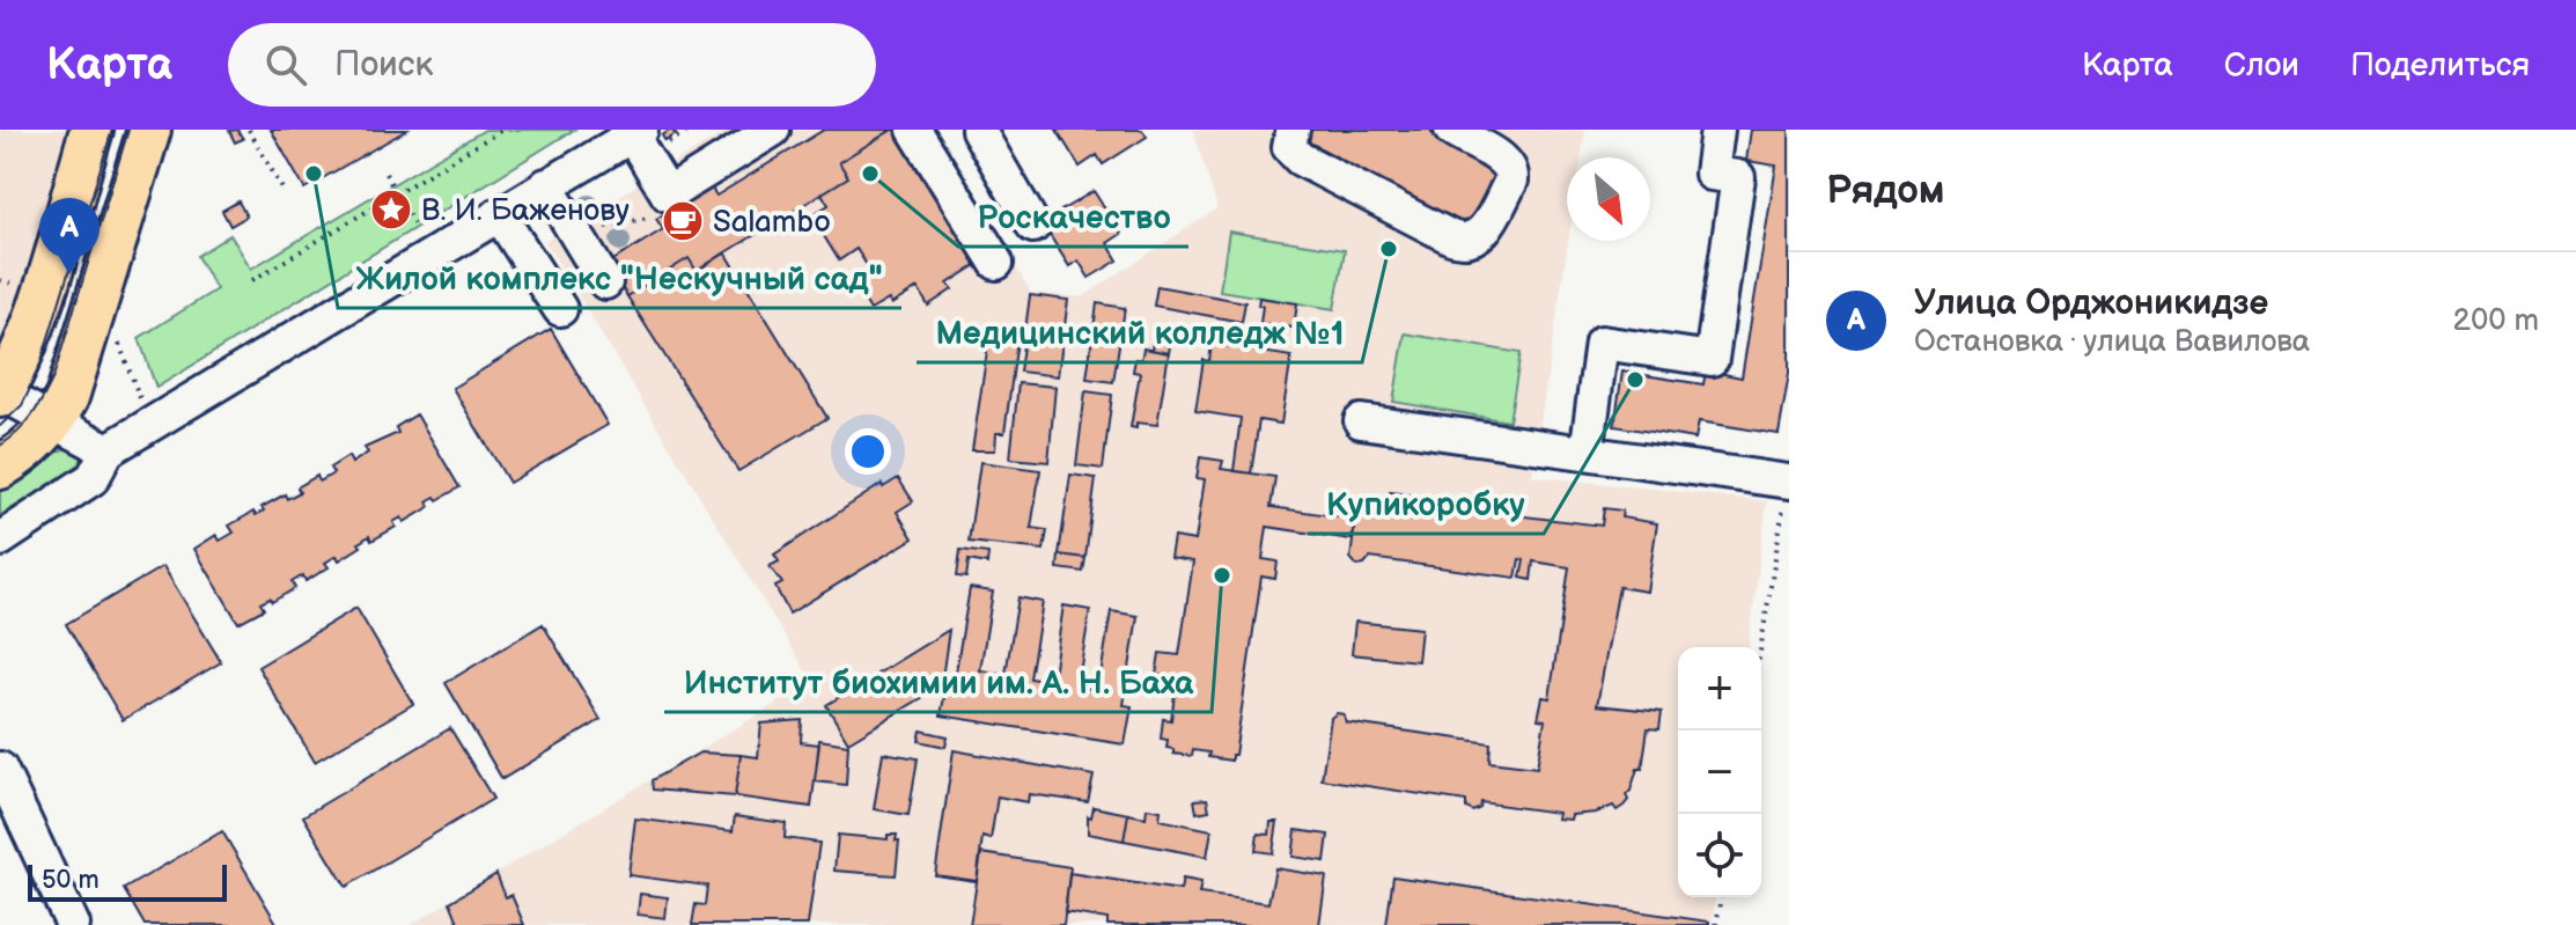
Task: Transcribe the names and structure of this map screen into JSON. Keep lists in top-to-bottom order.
{
  "places": {
    "other": [
      "Жилой комплекс \"Нескучный сад\"",
      "Роскачество",
      "Медицинский колледж №1",
      "Купикоробку",
      "Институт биохимии им. А. Н. Баха"
    ],
    "place": ["В. И. Баженову"],
    "cafe": ["Salambo"]
  },
  "scale_bar": "50 m",
  "north": "bottom right",
  "page": {
    "header": "Карта",
    "search": "Поиск",
    "nav": ["Карта", "Слои", "Поделиться"],
    "heading": "Рядом",
    "pins": "A",
    "list": [
      {
        "mark": "A",
        "name": "Улица Орджоникидзе",
        "note": "Остановка · улица Вавилова",
        "value": "200 m"
      }
    ],
    "map_buttons": ["+", "−"],
    "scale": "50 m"
  }
}
